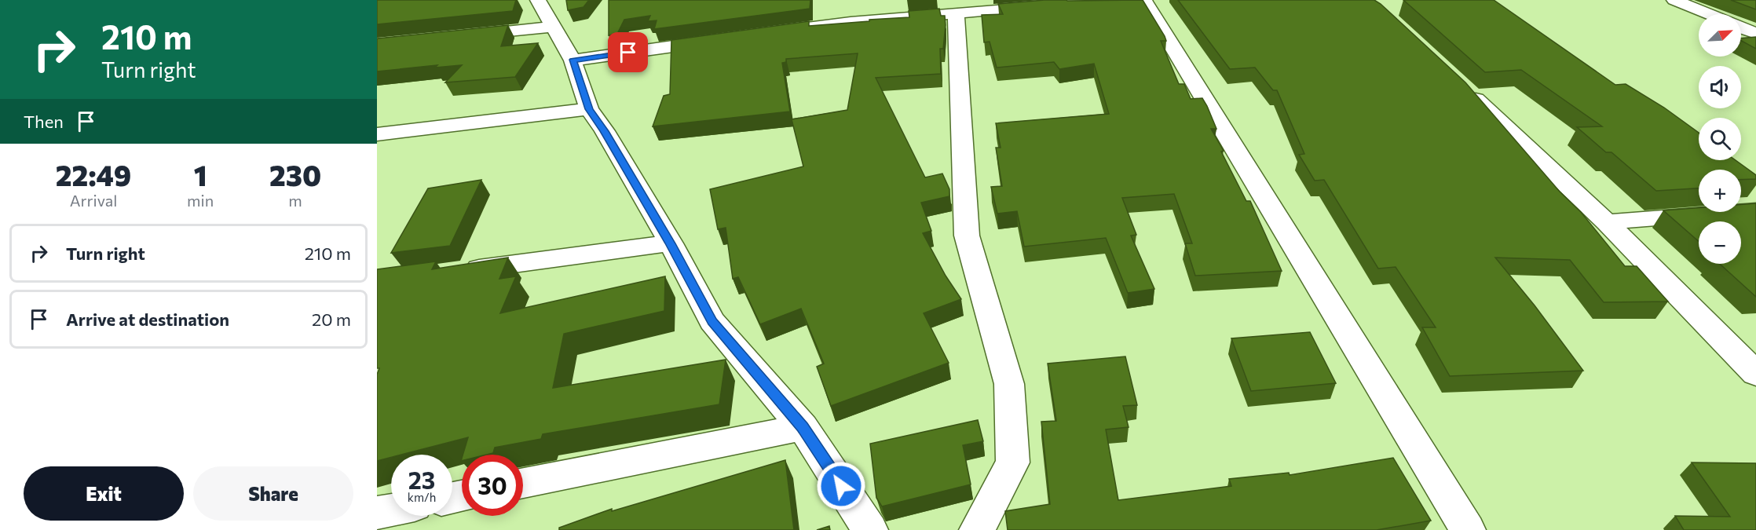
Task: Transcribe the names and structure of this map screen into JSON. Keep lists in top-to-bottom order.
{
  "north": "top right",
  "page": {
    "turn": ["210 m", "Turn right"],
    "map_buttons": ["+", "−"],
    "then": "Then",
    "eta": [
      "22:49",
      "Arrival",
      "1",
      "min",
      "230",
      "m"
    ],
    "list": [
      {
        "name": "Turn right",
        "value": "210 m"
      },
      {
        "name": "Arrive at destination",
        "value": "20 m"
      }
    ],
    "speed": "23 km/h",
    "limit": "30",
    "buttons": ["Exit", "Share"]
  }
}
